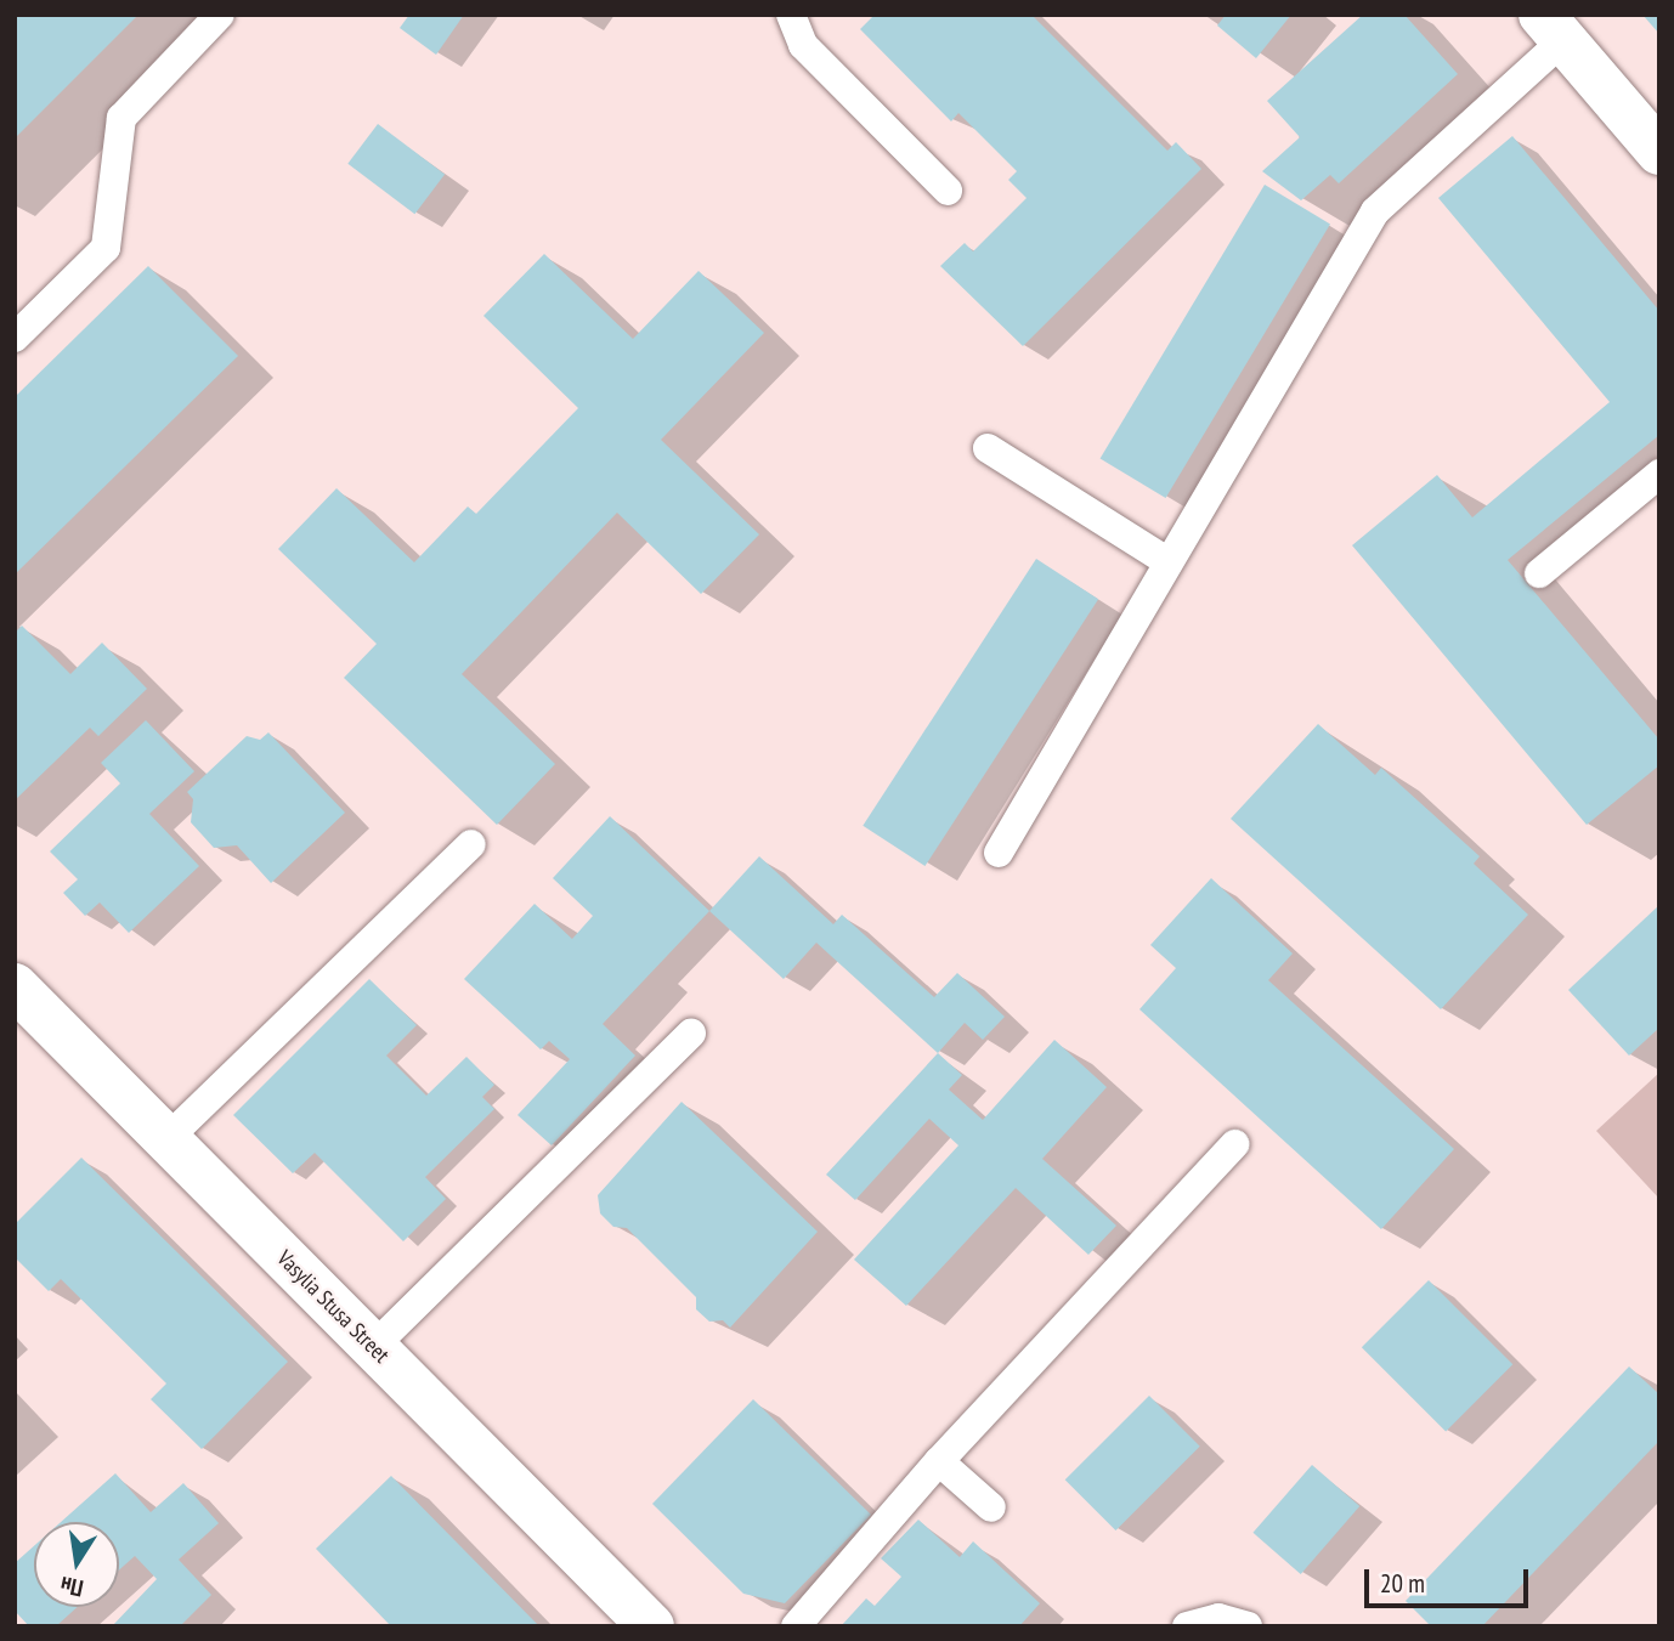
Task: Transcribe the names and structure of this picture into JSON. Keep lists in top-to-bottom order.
{
  "streets": {
    "street": ["Vasylia Stusa Street"]
  },
  "scale_bar": "20 m",
  "north": "bottom"
}
